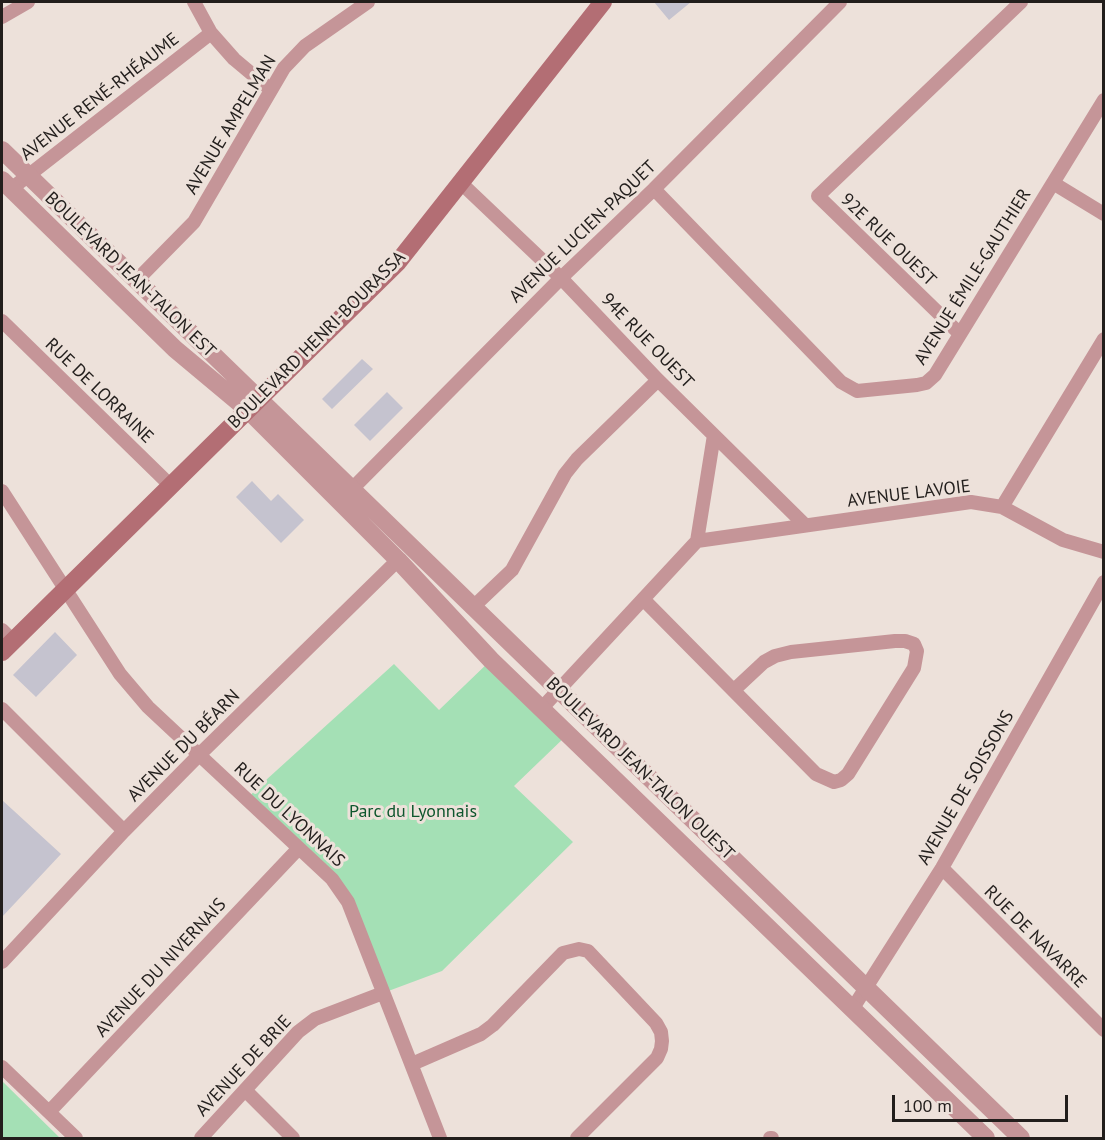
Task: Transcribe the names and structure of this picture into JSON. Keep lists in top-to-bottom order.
{
  "streets": {
    "main road": ["BOULEVARD HENRI-BOURASSA"],
    "street": [
      "AVENUE RENÉ-RHÉAUME",
      "AVENUE AMPELMAN",
      "AVENUE LUCIEN-PAQUET",
      "92E RUE OUEST",
      "BOULEVARD JEAN-TALON EST",
      "AVENUE ÉMILE-GAUTHIER",
      "94E RUE OUEST",
      "RUE DE LORRAINE",
      "AVENUE LAVOIE",
      "AVENUE DU BÉARN",
      "BOULEVARD JEAN-TALON OUEST",
      "AVENUE DE SOISSONS",
      "RUE DU LYONNAIS",
      "RUE DE NAVARRE",
      "AVENUE DU NIVERNAIS",
      "AVENUE DE BRIE"
    ]
  },
  "crossings": [
    ["AVENUE RENÉ-RHÉAUME", "BOULEVARD JEAN-TALON EST"],
    ["AVENUE AMPELMAN", "BOULEVARD JEAN-TALON EST"],
    ["AVENUE LUCIEN-PAQUET", "AVENUE ÉMILE-GAUTHIER"],
    ["AVENUE LUCIEN-PAQUET", "94E RUE OUEST"],
    ["AVENUE LUCIEN-PAQUET", "BOULEVARD JEAN-TALON OUEST"],
    ["92E RUE OUEST", "AVENUE ÉMILE-GAUTHIER"],
    ["BOULEVARD JEAN-TALON EST", "BOULEVARD HENRI-BOURASSA"],
    ["BOULEVARD JEAN-TALON EST", "BOULEVARD JEAN-TALON OUEST"],
    ["BOULEVARD HENRI-BOURASSA", "94E RUE OUEST"],
    ["BOULEVARD HENRI-BOURASSA", "RUE DE LORRAINE"],
    ["BOULEVARD HENRI-BOURASSA", "BOULEVARD JEAN-TALON OUEST"],
    ["BOULEVARD HENRI-BOURASSA", "RUE DU LYONNAIS"],
    ["94E RUE OUEST", "AVENUE LAVOIE"],
    ["AVENUE DU BÉARN", "BOULEVARD JEAN-TALON OUEST"],
    ["AVENUE DU BÉARN", "RUE DU LYONNAIS"],
    ["BOULEVARD JEAN-TALON OUEST", "AVENUE DE SOISSONS"],
    ["AVENUE DE SOISSONS", "RUE DE NAVARRE"],
    ["RUE DU LYONNAIS", "AVENUE DU NIVERNAIS"],
    ["RUE DU LYONNAIS", "AVENUE DE BRIE"]
  ],
  "parks": ["Parc du Lyonnais"],
  "scale_bar": "100 m"
}
